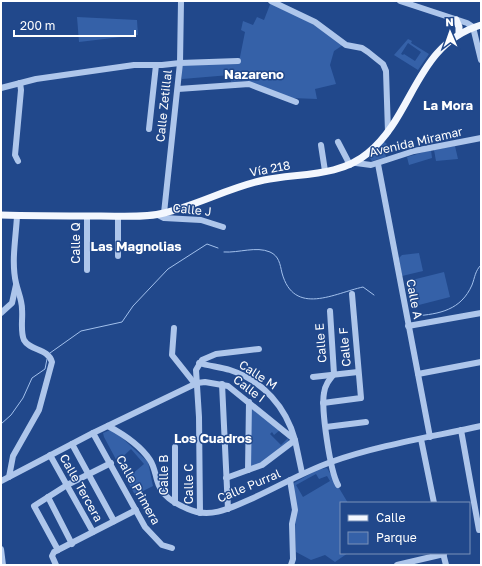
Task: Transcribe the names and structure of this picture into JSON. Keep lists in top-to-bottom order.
{
  "streets": {
    "main road": ["Vía 218"],
    "street": [
      "Calle Zetillal",
      "Avenida Miramar",
      "Calle J",
      "Calle Q",
      "Calle A",
      "Calle E",
      "Calle F",
      "Calle M",
      "Calle I",
      "Calle B",
      "Calle C",
      "Calle Purral",
      "Calle Tercera",
      "Calle Primera"
    ]
  },
  "crossings": [
    ["Calle Zetillal", "Vía 218"],
    ["Calle Zetillal", "Calle J"],
    ["Avenida Miramar", "Vía 218"],
    ["Avenida Miramar", "Calle A"],
    ["Vía 218", "Calle J"],
    ["Vía 218", "Calle Q"],
    ["Calle A", "Calle Purral"],
    ["Calle M", "Calle I"],
    ["Calle M", "Calle C"],
    ["Calle I", "Calle C"],
    ["Calle B", "Calle Purral"],
    ["Calle C", "Calle Purral"]
  ],
  "districts": [
    "Nazareno",
    "La Mora",
    "Las Magnolias",
    "Los Cuadros"
  ],
  "legend": ["Calle", "Parque"],
  "scale_bar": "200 m",
  "north": "top"
}
